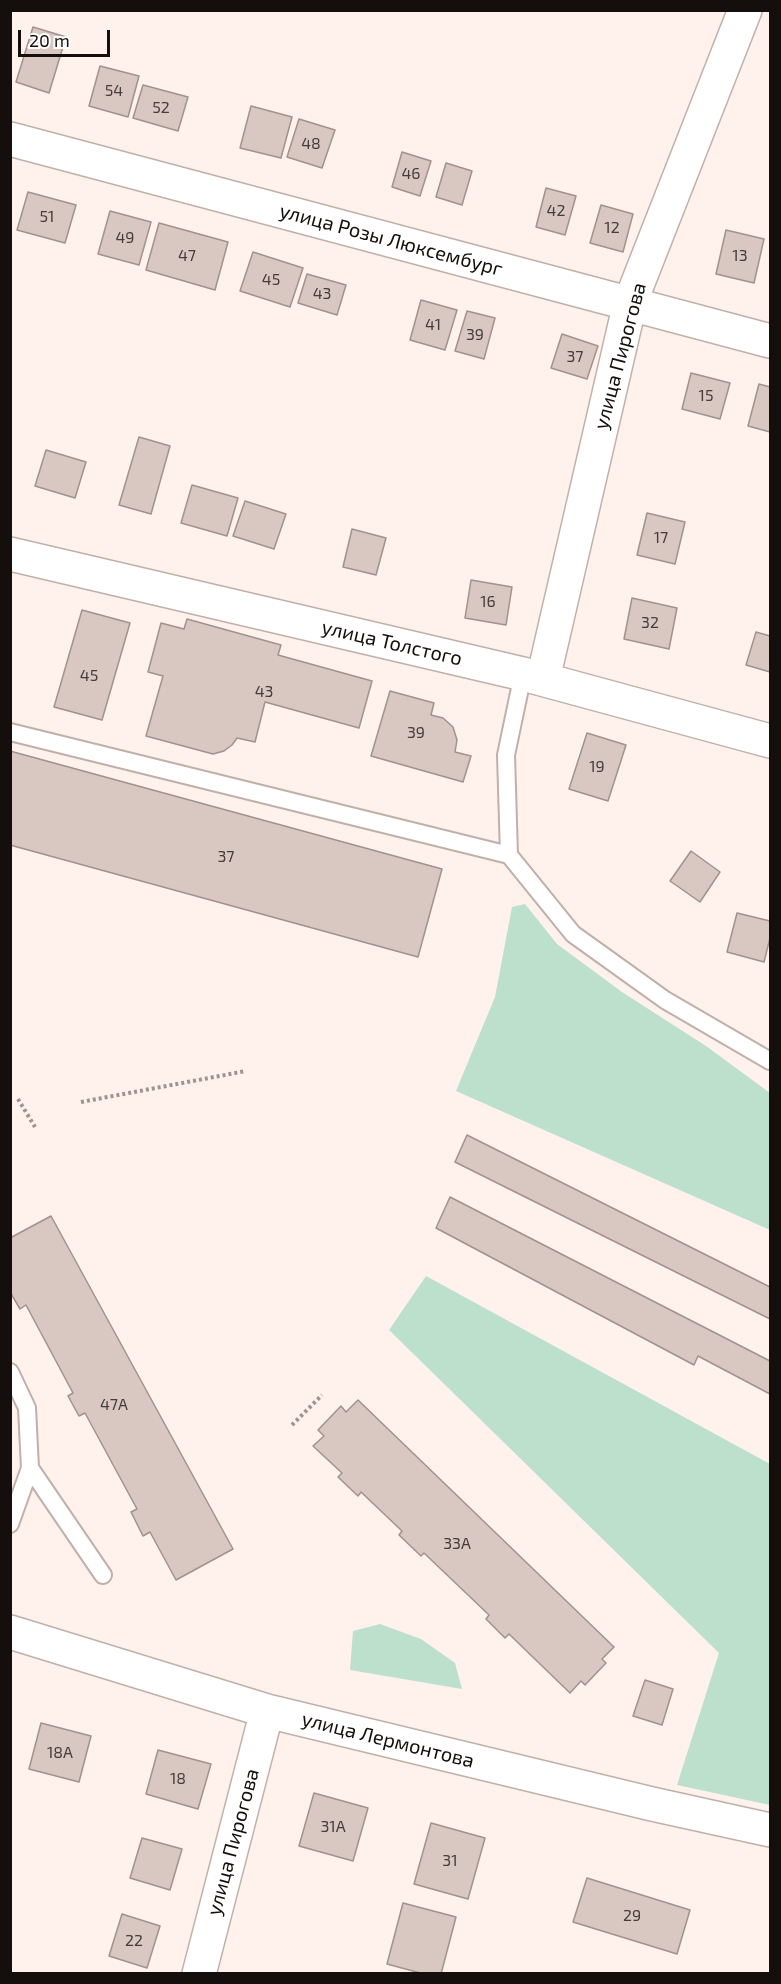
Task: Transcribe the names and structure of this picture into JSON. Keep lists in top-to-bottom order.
{
  "streets": {
    "street": [
      "улица Розы Люксембург",
      "улица Пирогова",
      "улица Толстого",
      "улица Лермонтова"
    ]
  },
  "crossings": [
    ["улица Розы Люксембург", "улица Пирогова"],
    ["улица Пирогова", "улица Толстого"],
    ["улица Пирогова", "улица Лермонтова"]
  ],
  "house_numbers": [
    "54",
    "52",
    "48",
    "46",
    "42",
    "51",
    "12",
    "49",
    "47",
    "13",
    "45",
    "43",
    "41",
    "39",
    "37",
    "15",
    "17",
    "16",
    "32",
    "45",
    "43",
    "39",
    "19",
    "37",
    "47А",
    "33А",
    "18А",
    "18",
    "31А",
    "31",
    "29",
    "22"
  ],
  "scale_bar": "20 m"
}
